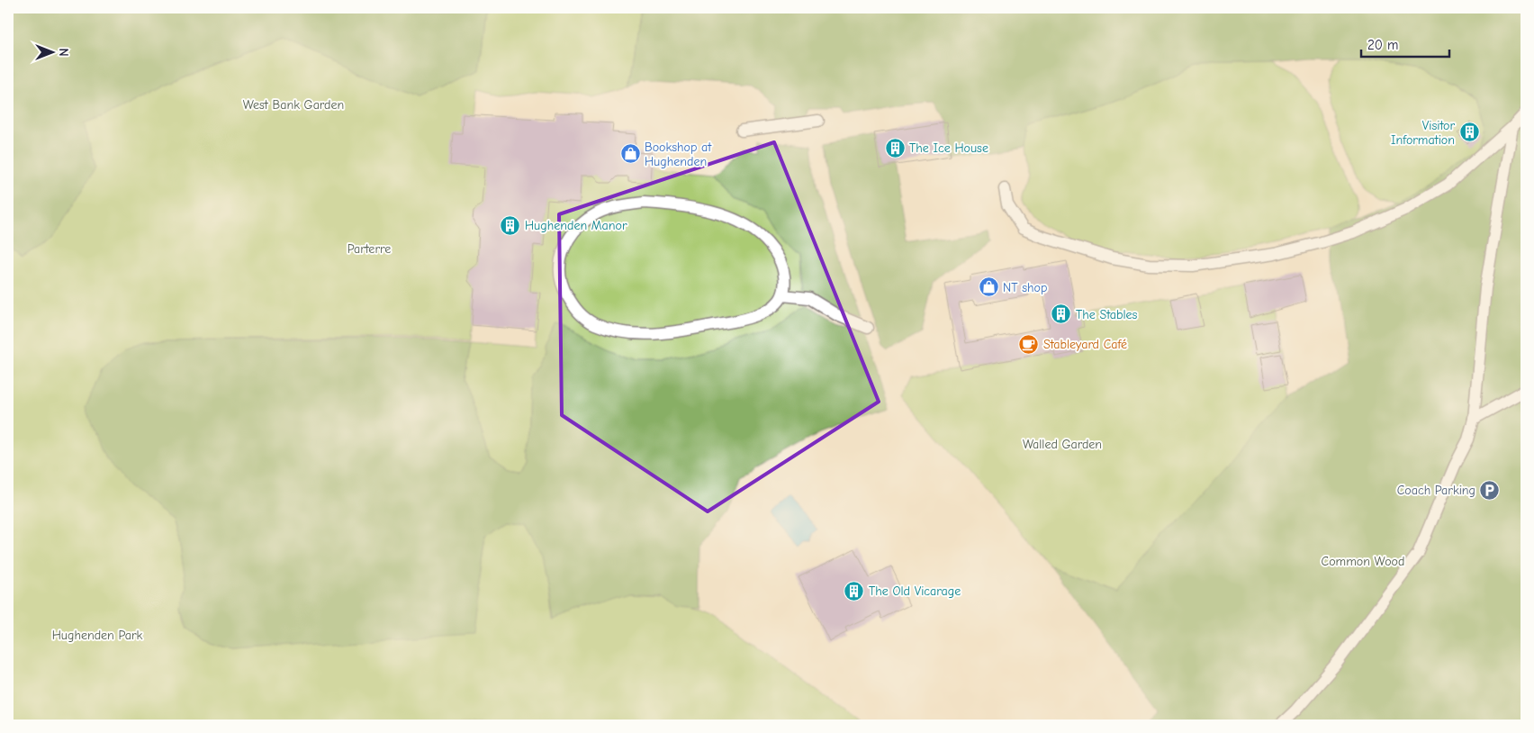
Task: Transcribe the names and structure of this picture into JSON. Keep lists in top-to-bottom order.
{
  "parks": [
    "West Bank Garden",
    "Parterre",
    "Walled Garden",
    "Common Wood",
    "Hughenden Park"
  ],
  "places": {
    "building": [
      "Visitor Information",
      "The Ice House",
      "Hughenden Manor",
      "The Stables",
      "The Old Vicarage"
    ],
    "shop": ["Bookshop at Hughenden", "NT shop"],
    "cafe": ["Stableyard Café"],
    "parking": ["Coach Parking"]
  },
  "scale_bar": "20 m",
  "north": "right"
}
